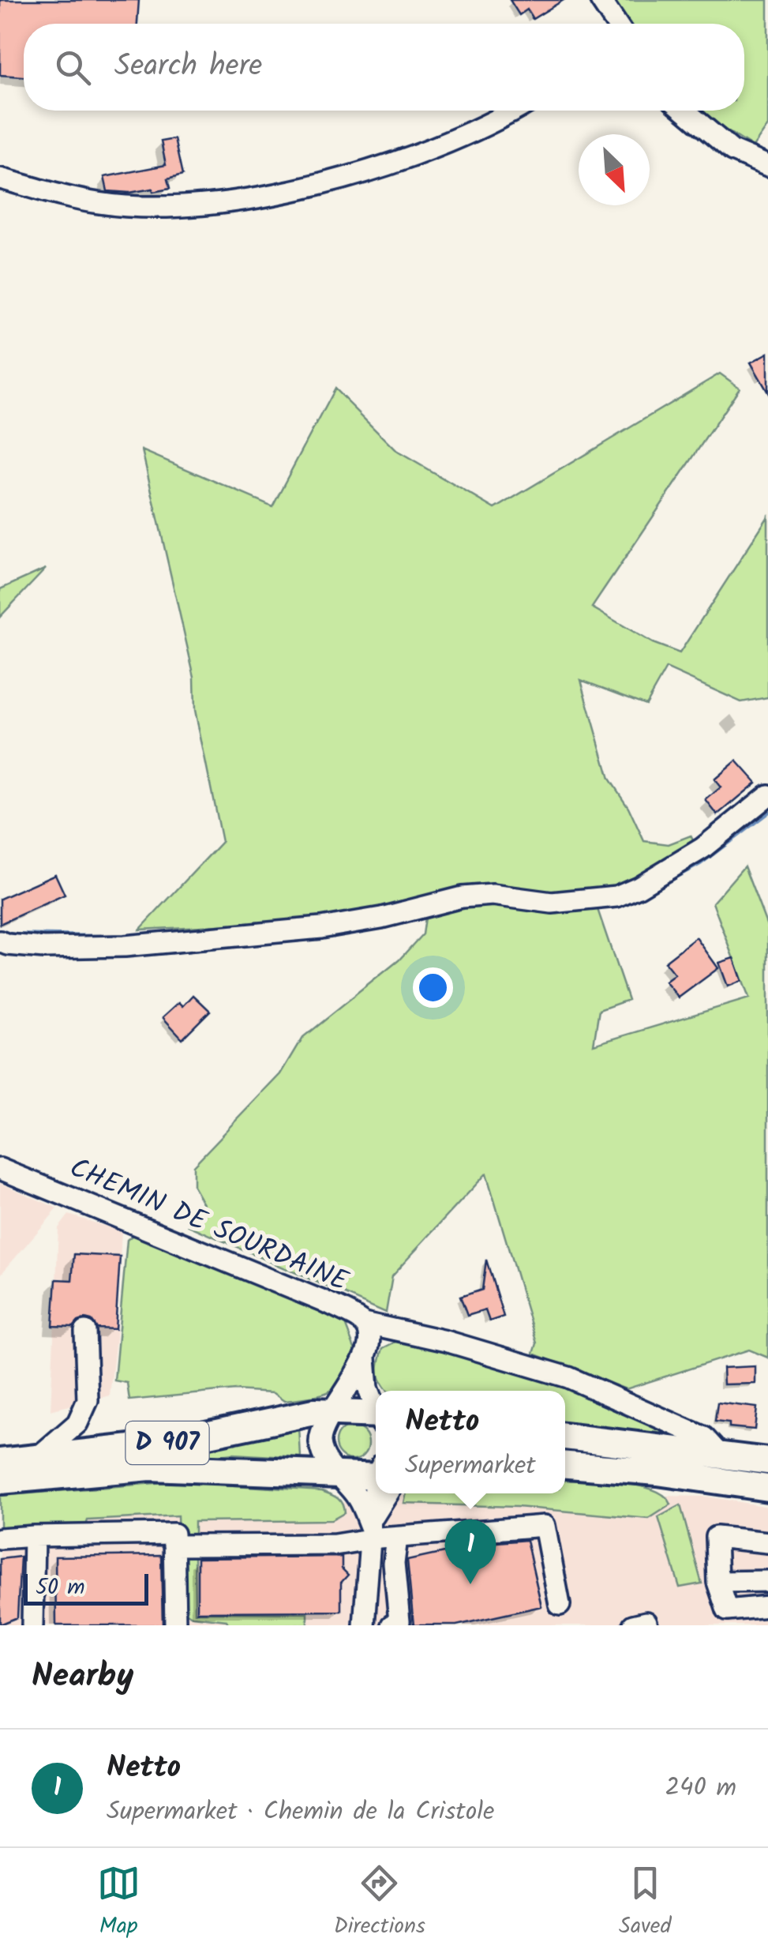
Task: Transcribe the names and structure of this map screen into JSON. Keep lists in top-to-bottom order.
{
  "streets": {
    "main road": ["D 907"],
    "street": ["CHEMIN DE SOURDAINE"]
  },
  "crossings": [
    ["CHEMIN DE SOURDAINE", "D 907"]
  ],
  "scale_bar": "50 m",
  "north": "bottom right",
  "page": {
    "search": "Search here",
    "popup": ["Netto", "Supermarket"],
    "pins": "1",
    "scale": "50 m",
    "heading": "Nearby",
    "list": [
      {
        "mark": "1",
        "name": "Netto",
        "note": "Supermarket · Chemin de la Cristole",
        "value": "240 m"
      }
    ],
    "nav": ["Map", "Directions", "Saved"]
  }
}
